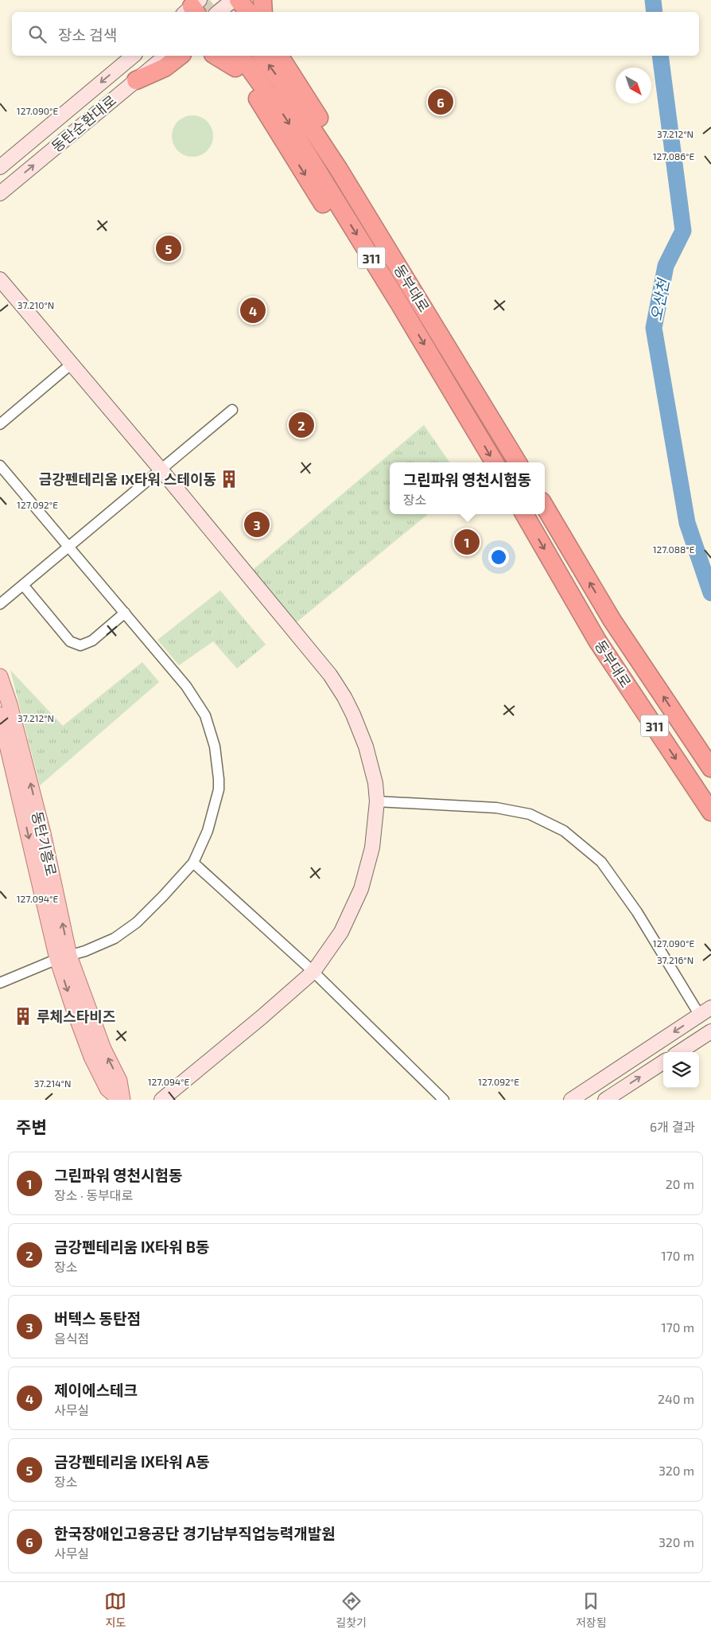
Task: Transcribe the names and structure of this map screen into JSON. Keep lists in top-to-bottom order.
{
  "streets": {
    "highway": ["311", "동부대로"],
    "main road": ["동탄기흥로"],
    "street": ["동탄순환대로"]
  },
  "water": ["오산천"],
  "places": {
    "building": ["금강펜테리움 IX타워 스테이동", "루체스타비즈"]
  },
  "north": "bottom right",
  "page": {
    "search": "장소 검색",
    "pins": [
      "6",
      "5",
      "4",
      "2",
      "3",
      "1"
    ],
    "popup": ["그린파워 영천시험동", "장소"],
    "heading": ["주변", "6개 결과"],
    "list": [
      {
        "mark": "1",
        "name": "그린파워 영천시험동",
        "note": "장소 · 동부대로",
        "value": "20 m"
      },
      {
        "mark": "2",
        "name": "금강펜테리움 IX타워 B동",
        "note": "장소",
        "value": "170 m"
      },
      {
        "mark": "3",
        "name": "버텍스 동탄점",
        "note": "음식점",
        "value": "170 m"
      },
      {
        "mark": "4",
        "name": "제이에스테크",
        "note": "사무실",
        "value": "240 m"
      },
      {
        "mark": "5",
        "name": "금강펜테리움 IX타워 A동",
        "note": "장소",
        "value": "320 m"
      },
      {
        "mark": "6",
        "name": "한국장애인고용공단 경기남부직업능력개발원",
        "note": "사무실",
        "value": "320 m"
      }
    ],
    "nav": ["지도", "길찾기", "저장됨"]
  },
  "coordinates": [
    "127.090°E",
    "37.212°N",
    "127.086°E",
    "37.210°N",
    "127.092°E",
    "127.088°E",
    "127.094°E",
    "37.216°N",
    "37.214°N"
  ]
}
